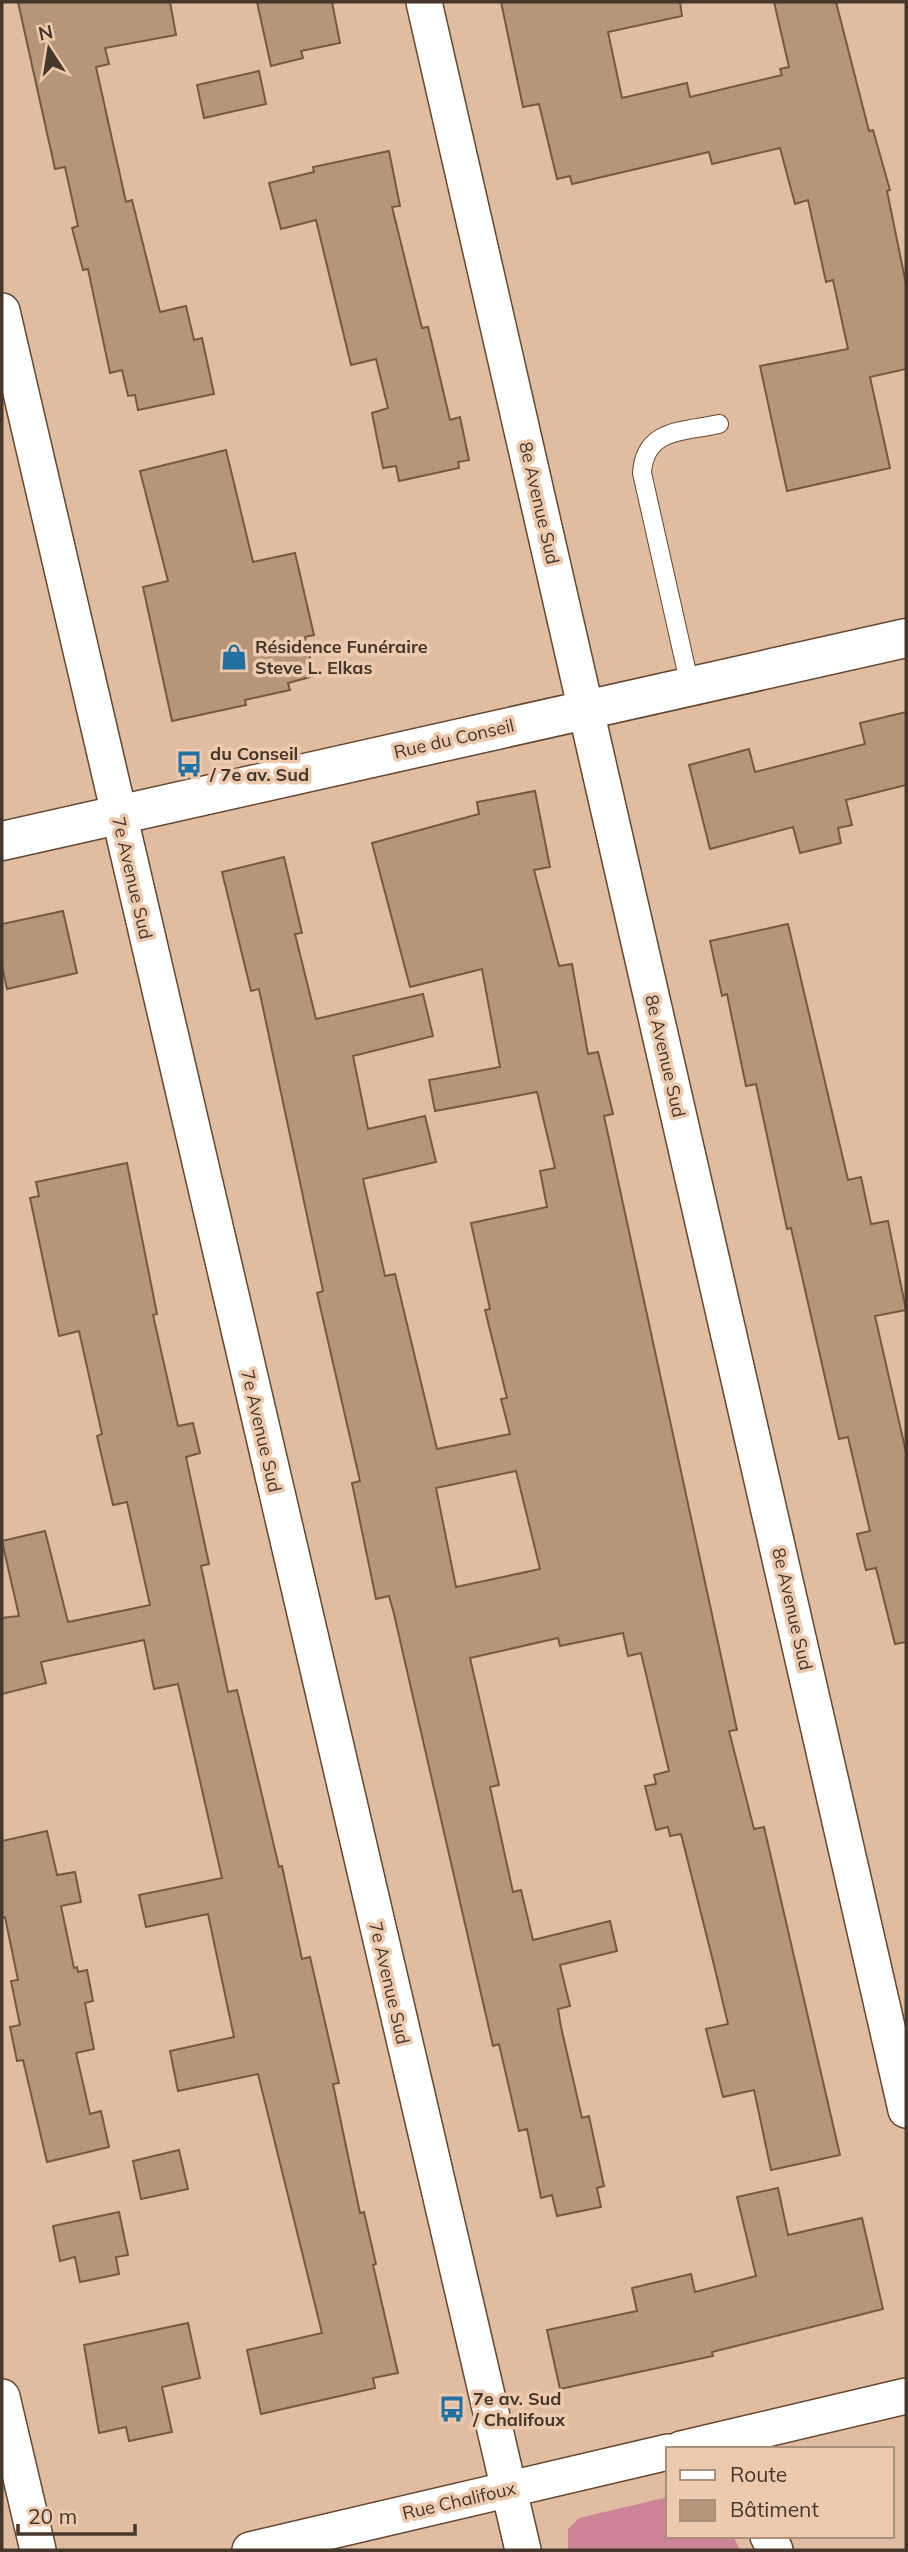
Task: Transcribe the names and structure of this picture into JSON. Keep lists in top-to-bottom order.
{
  "streets": {
    "street": [
      "8e Avenue Sud",
      "Rue du Conseil",
      "7e Avenue Sud",
      "Rue Chalifoux"
    ]
  },
  "crossings": [
    ["8e Avenue Sud", "Rue du Conseil"],
    ["Rue du Conseil", "7e Avenue Sud"],
    ["7e Avenue Sud", "Rue Chalifoux"]
  ],
  "places": {
    "shop": ["Résidence Funéraire Steve L. Elkas"],
    "bus stop": ["du Conseil / 7e av. Sud", "7e av. Sud / Chalifoux"]
  },
  "legend": ["Route", "Bâtiment"],
  "scale_bar": "20 m",
  "north": "top"
}
